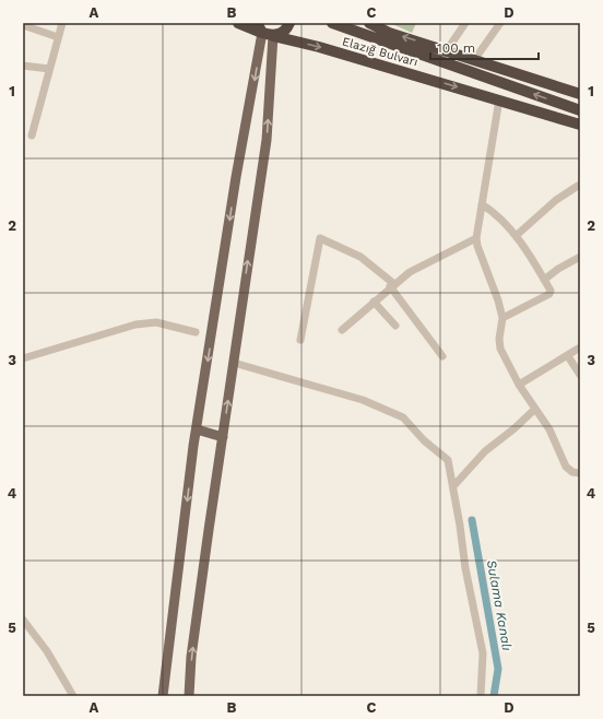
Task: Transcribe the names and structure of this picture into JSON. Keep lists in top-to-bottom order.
{
  "streets": {
    "highway": ["Elazığ Bulvarı"]
  },
  "water": ["Sulama Kanalı"],
  "scale_bar": "100 m",
  "grid": {
    "columns": [
      "A",
      "B",
      "C",
      "D"
    ],
    "rows": [
      "1",
      "2",
      "3",
      "4",
      "5"
    ]
  }
}
